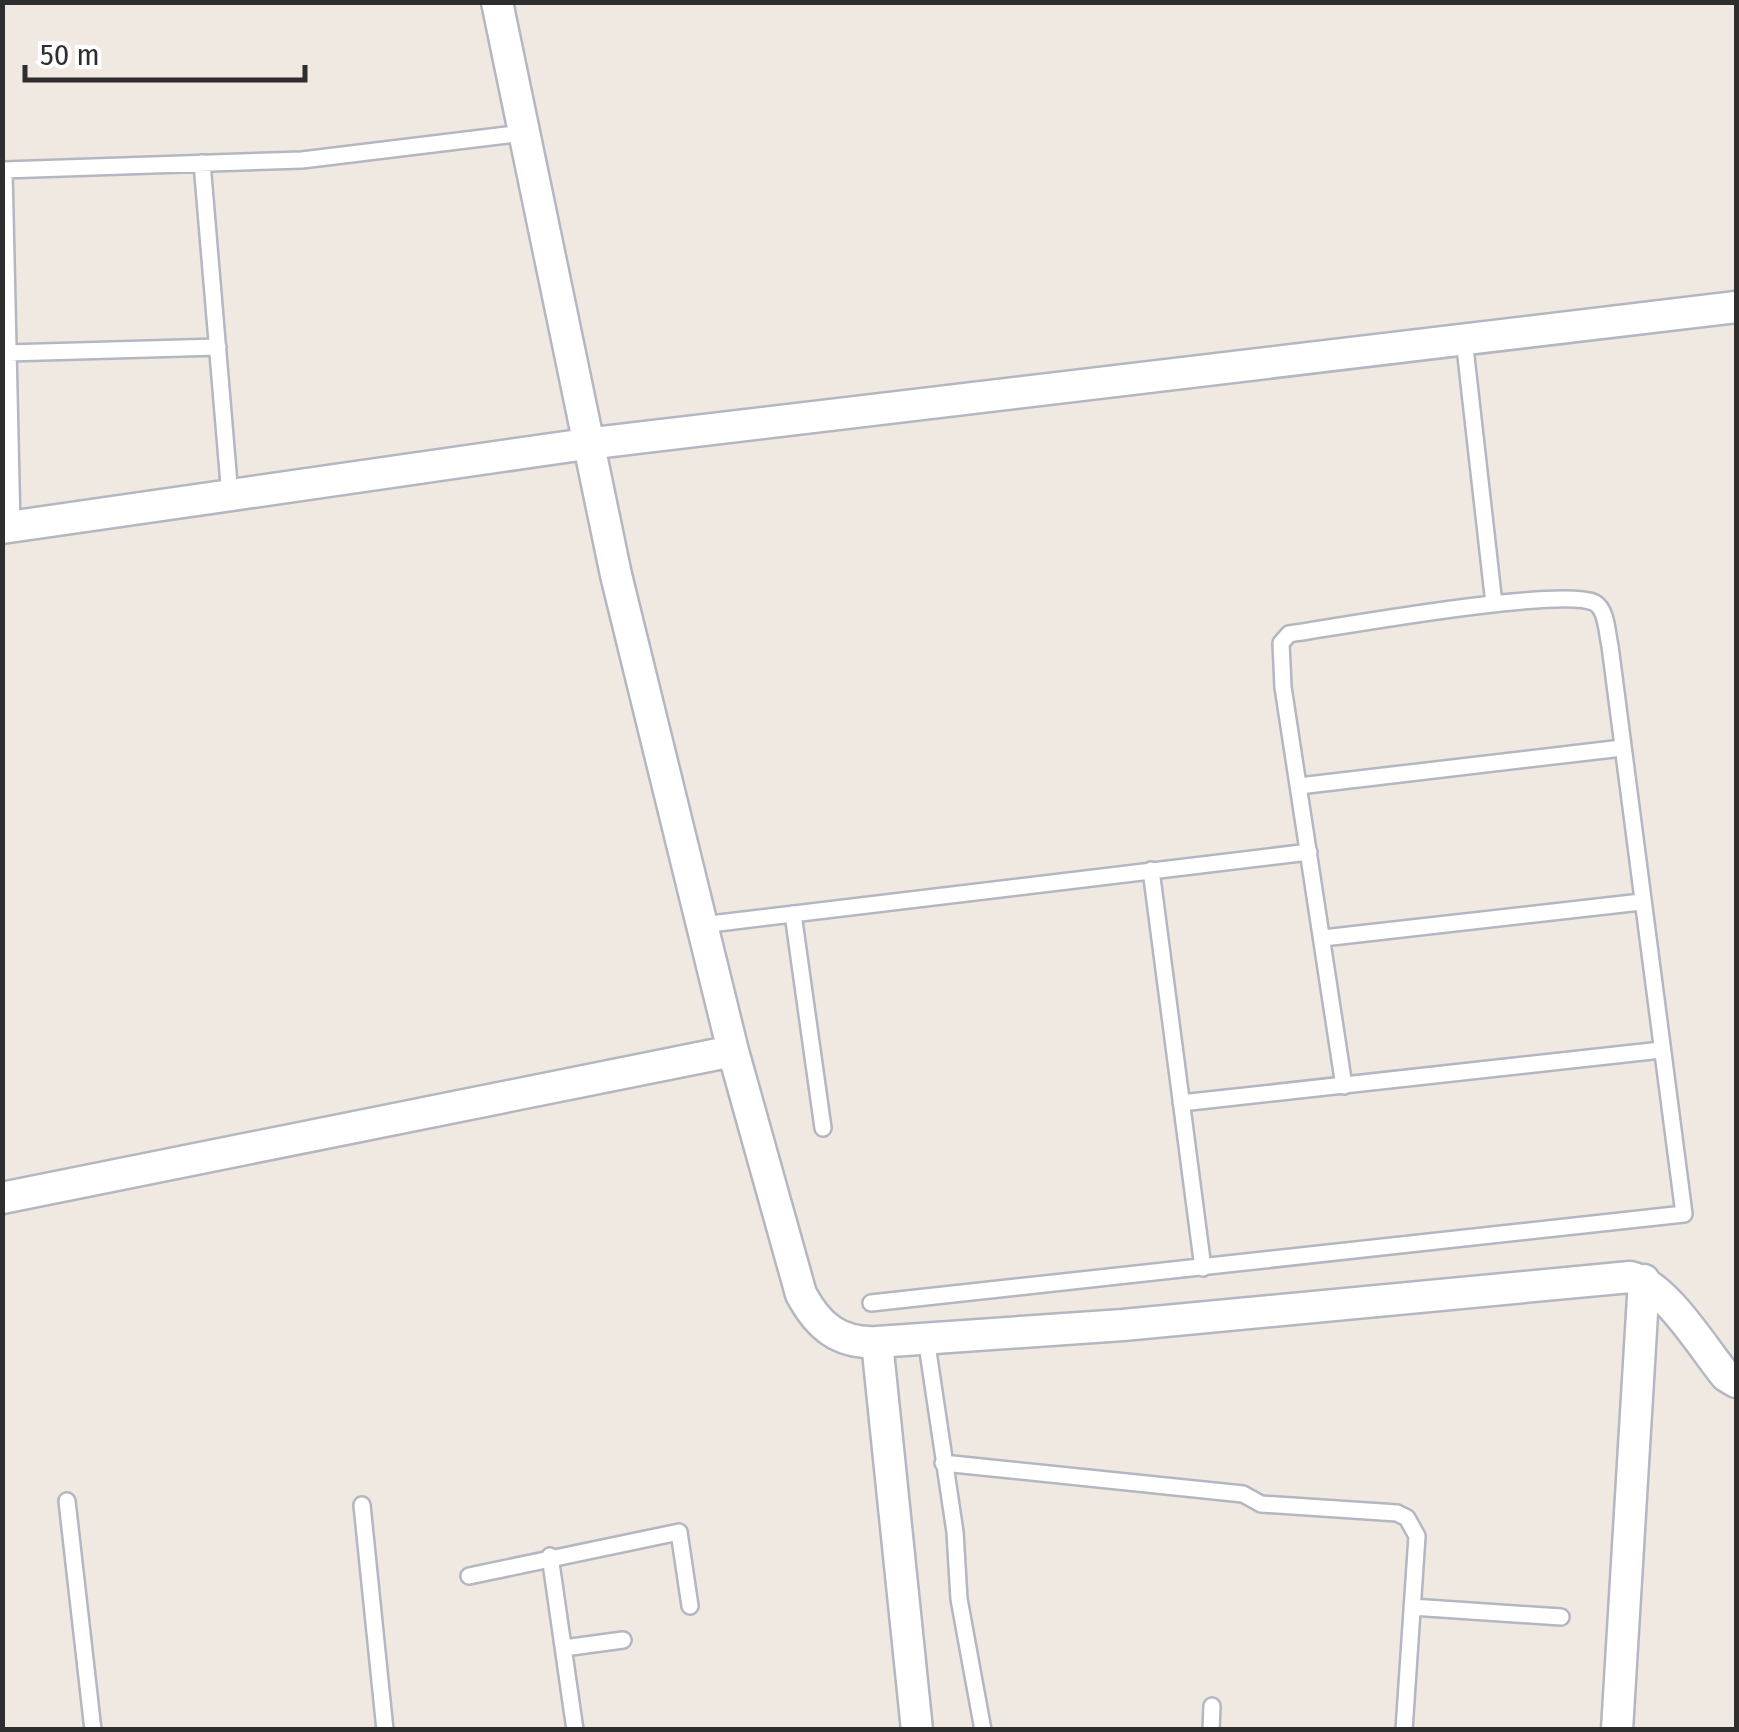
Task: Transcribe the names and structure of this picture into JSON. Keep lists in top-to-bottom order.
{
  "scale_bar": "50 m"
}
